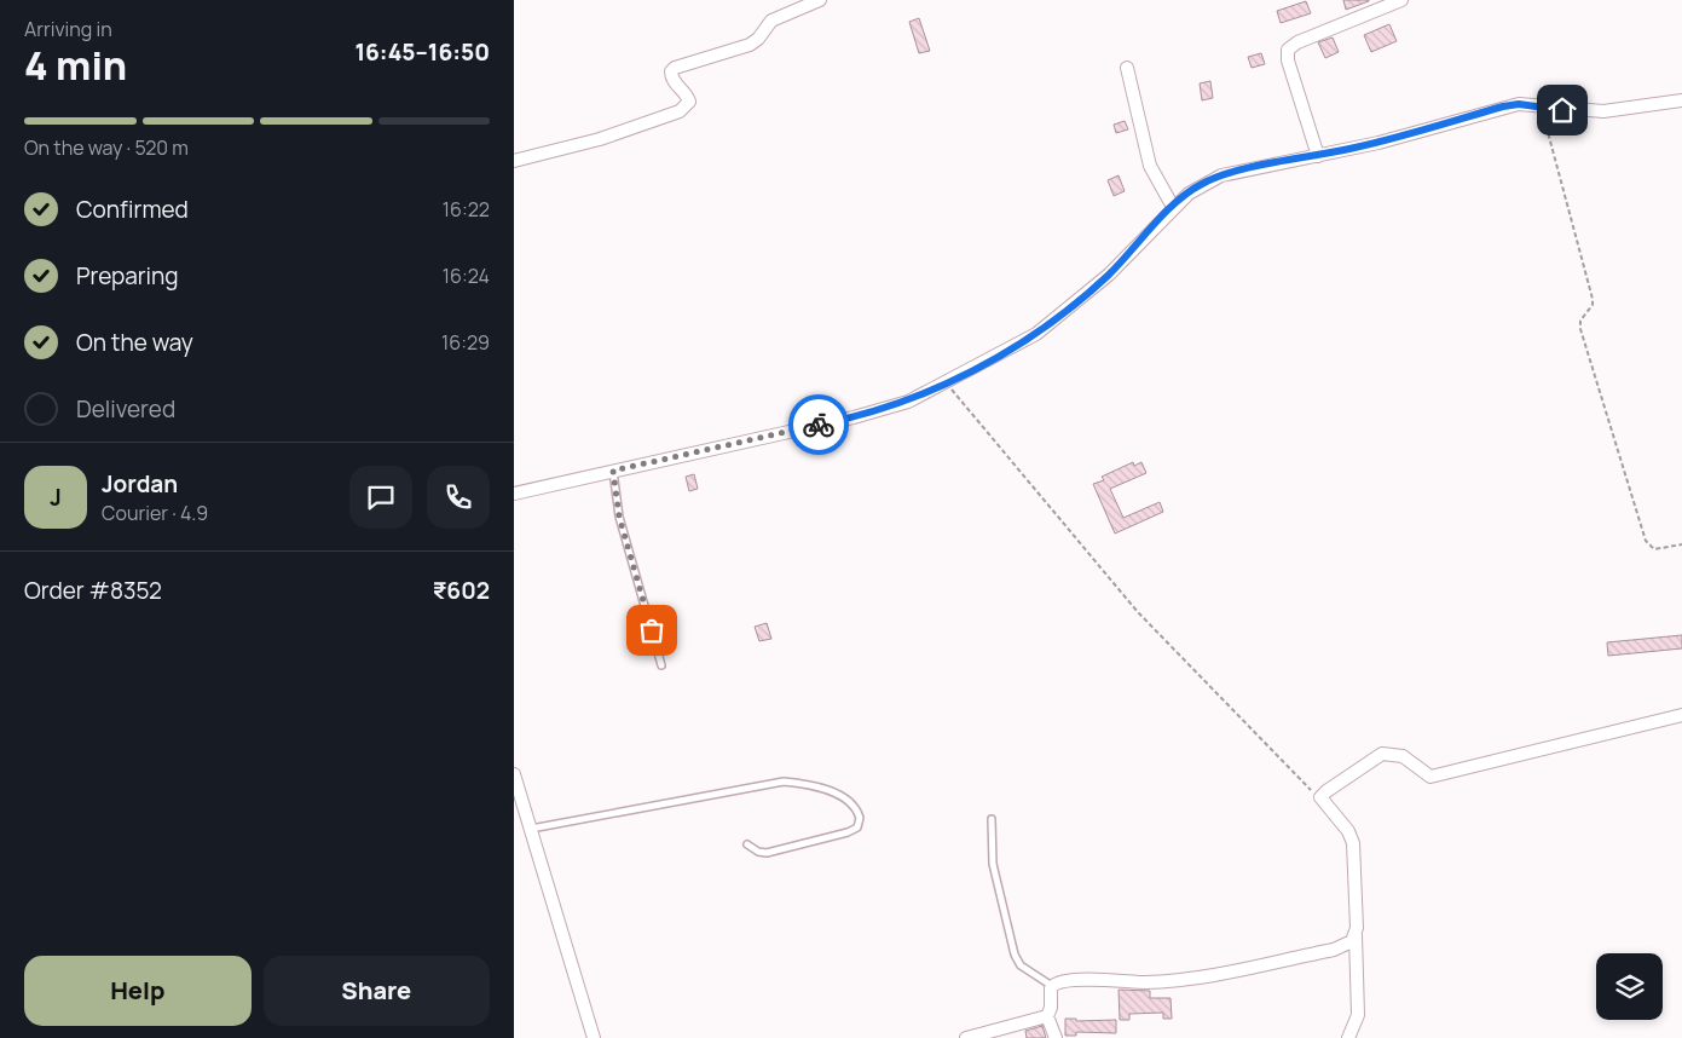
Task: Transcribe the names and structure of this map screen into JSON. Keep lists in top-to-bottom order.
{
  "page": {
    "heading": ["4 min", "Arriving in", "16:45–16:50"],
    "panel": [
      "Jordan",
      "Courier · 4.9",
      "Order #8352",
      "₹602"
    ],
    "bar": "On the way · 520 m",
    "list": [
      ["Confirmed", "16:22"],
      ["Preparing", "16:24"],
      ["On the way", "16:29"],
      "Delivered"
    ],
    "round": "J",
    "buttons": ["Help", "Share"]
  }
}
